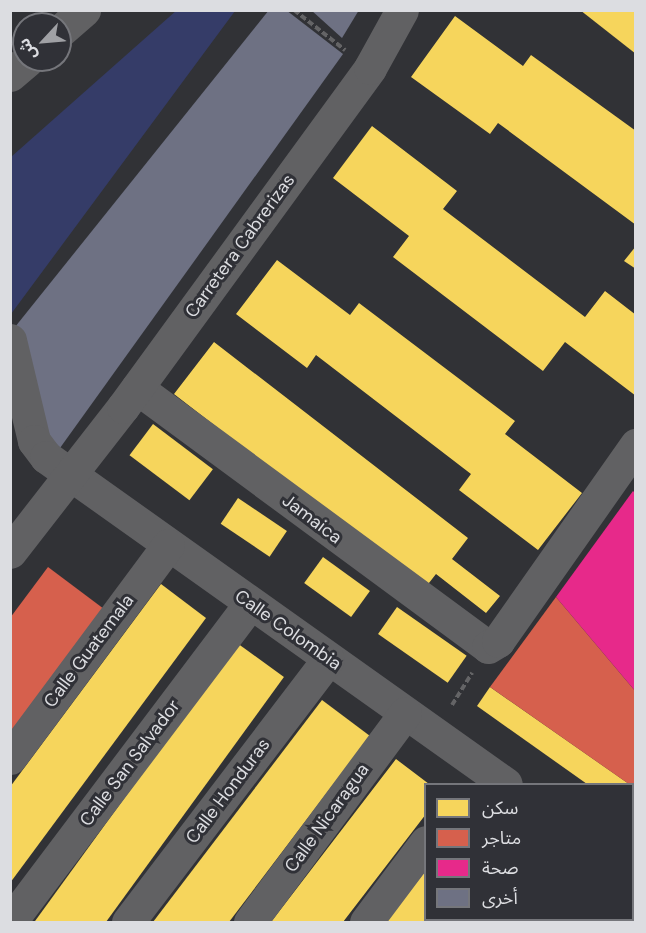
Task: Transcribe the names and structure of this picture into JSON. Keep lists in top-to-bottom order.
{
  "streets": {
    "street": [
      "Carretera Cabrerizas",
      "Jamaica",
      "Calle Colombia",
      "Calle Guatemala",
      "Calle San Salvador",
      "Calle Honduras",
      "Calle Nicaragua"
    ]
  },
  "crossings": [
    ["Carretera Cabrerizas", "Jamaica"],
    ["Carretera Cabrerizas", "Calle Colombia"],
    ["Calle Colombia", "Calle Guatemala"],
    ["Calle Colombia", "Calle San Salvador"],
    ["Calle Colombia", "Calle Honduras"],
    ["Calle Colombia", "Calle Nicaragua"]
  ],
  "legend": [
    "سكن",
    "متاجر",
    "صحة",
    "أخرى"
  ],
  "north": "bottom left"
}
